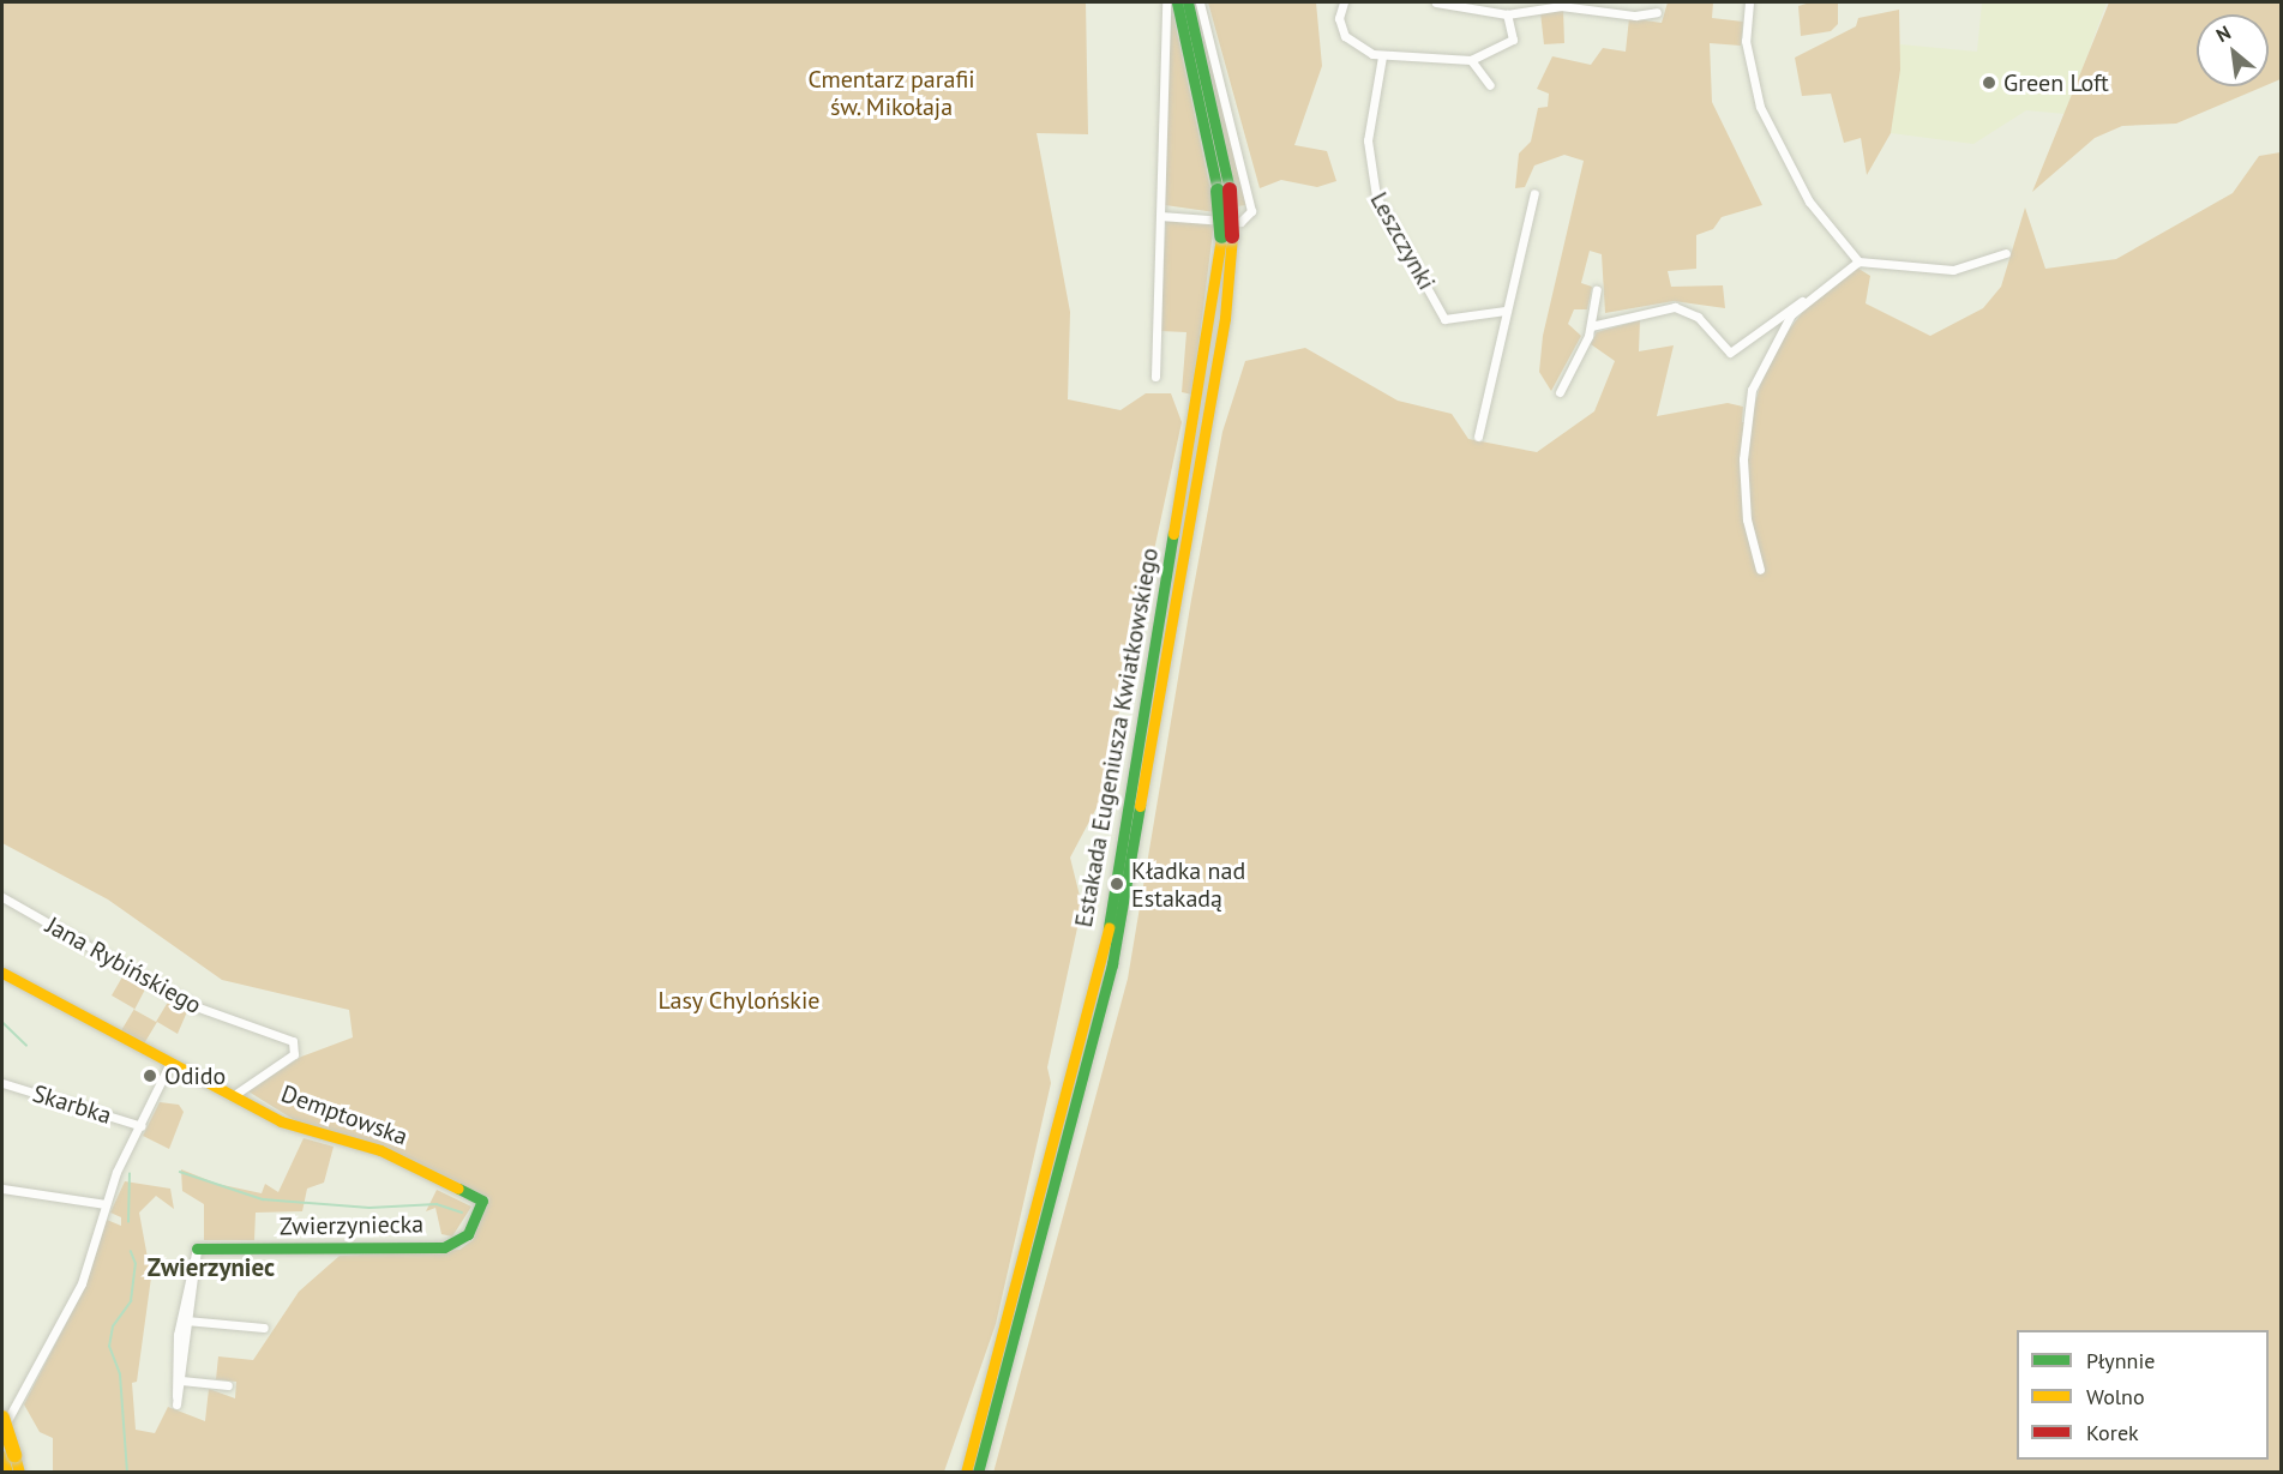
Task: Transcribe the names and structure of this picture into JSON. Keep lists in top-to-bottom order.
{
  "streets": {
    "main road": ["Estakada Eugeniusza Kwiatkowskiego", "Demptowska", "Zwierzyniecka"],
    "street": ["Leszczynki", "Jana Rybińskiego", "Skarbka"]
  },
  "crossings": [
    ["Jana Rybińskiego", "Demptowska"],
    ["Demptowska", "Zwierzyniecka"]
  ],
  "districts": ["Zwierzyniec"],
  "parks": ["Cmentarz parafii św. Mikołaja", "Lasy Chylońskie"],
  "places": ["Green Loft", "Kładka nad Estakadą", "Odido"],
  "legend": ["Płynnie", "Wolno", "Korek"],
  "north": "top left"
}
